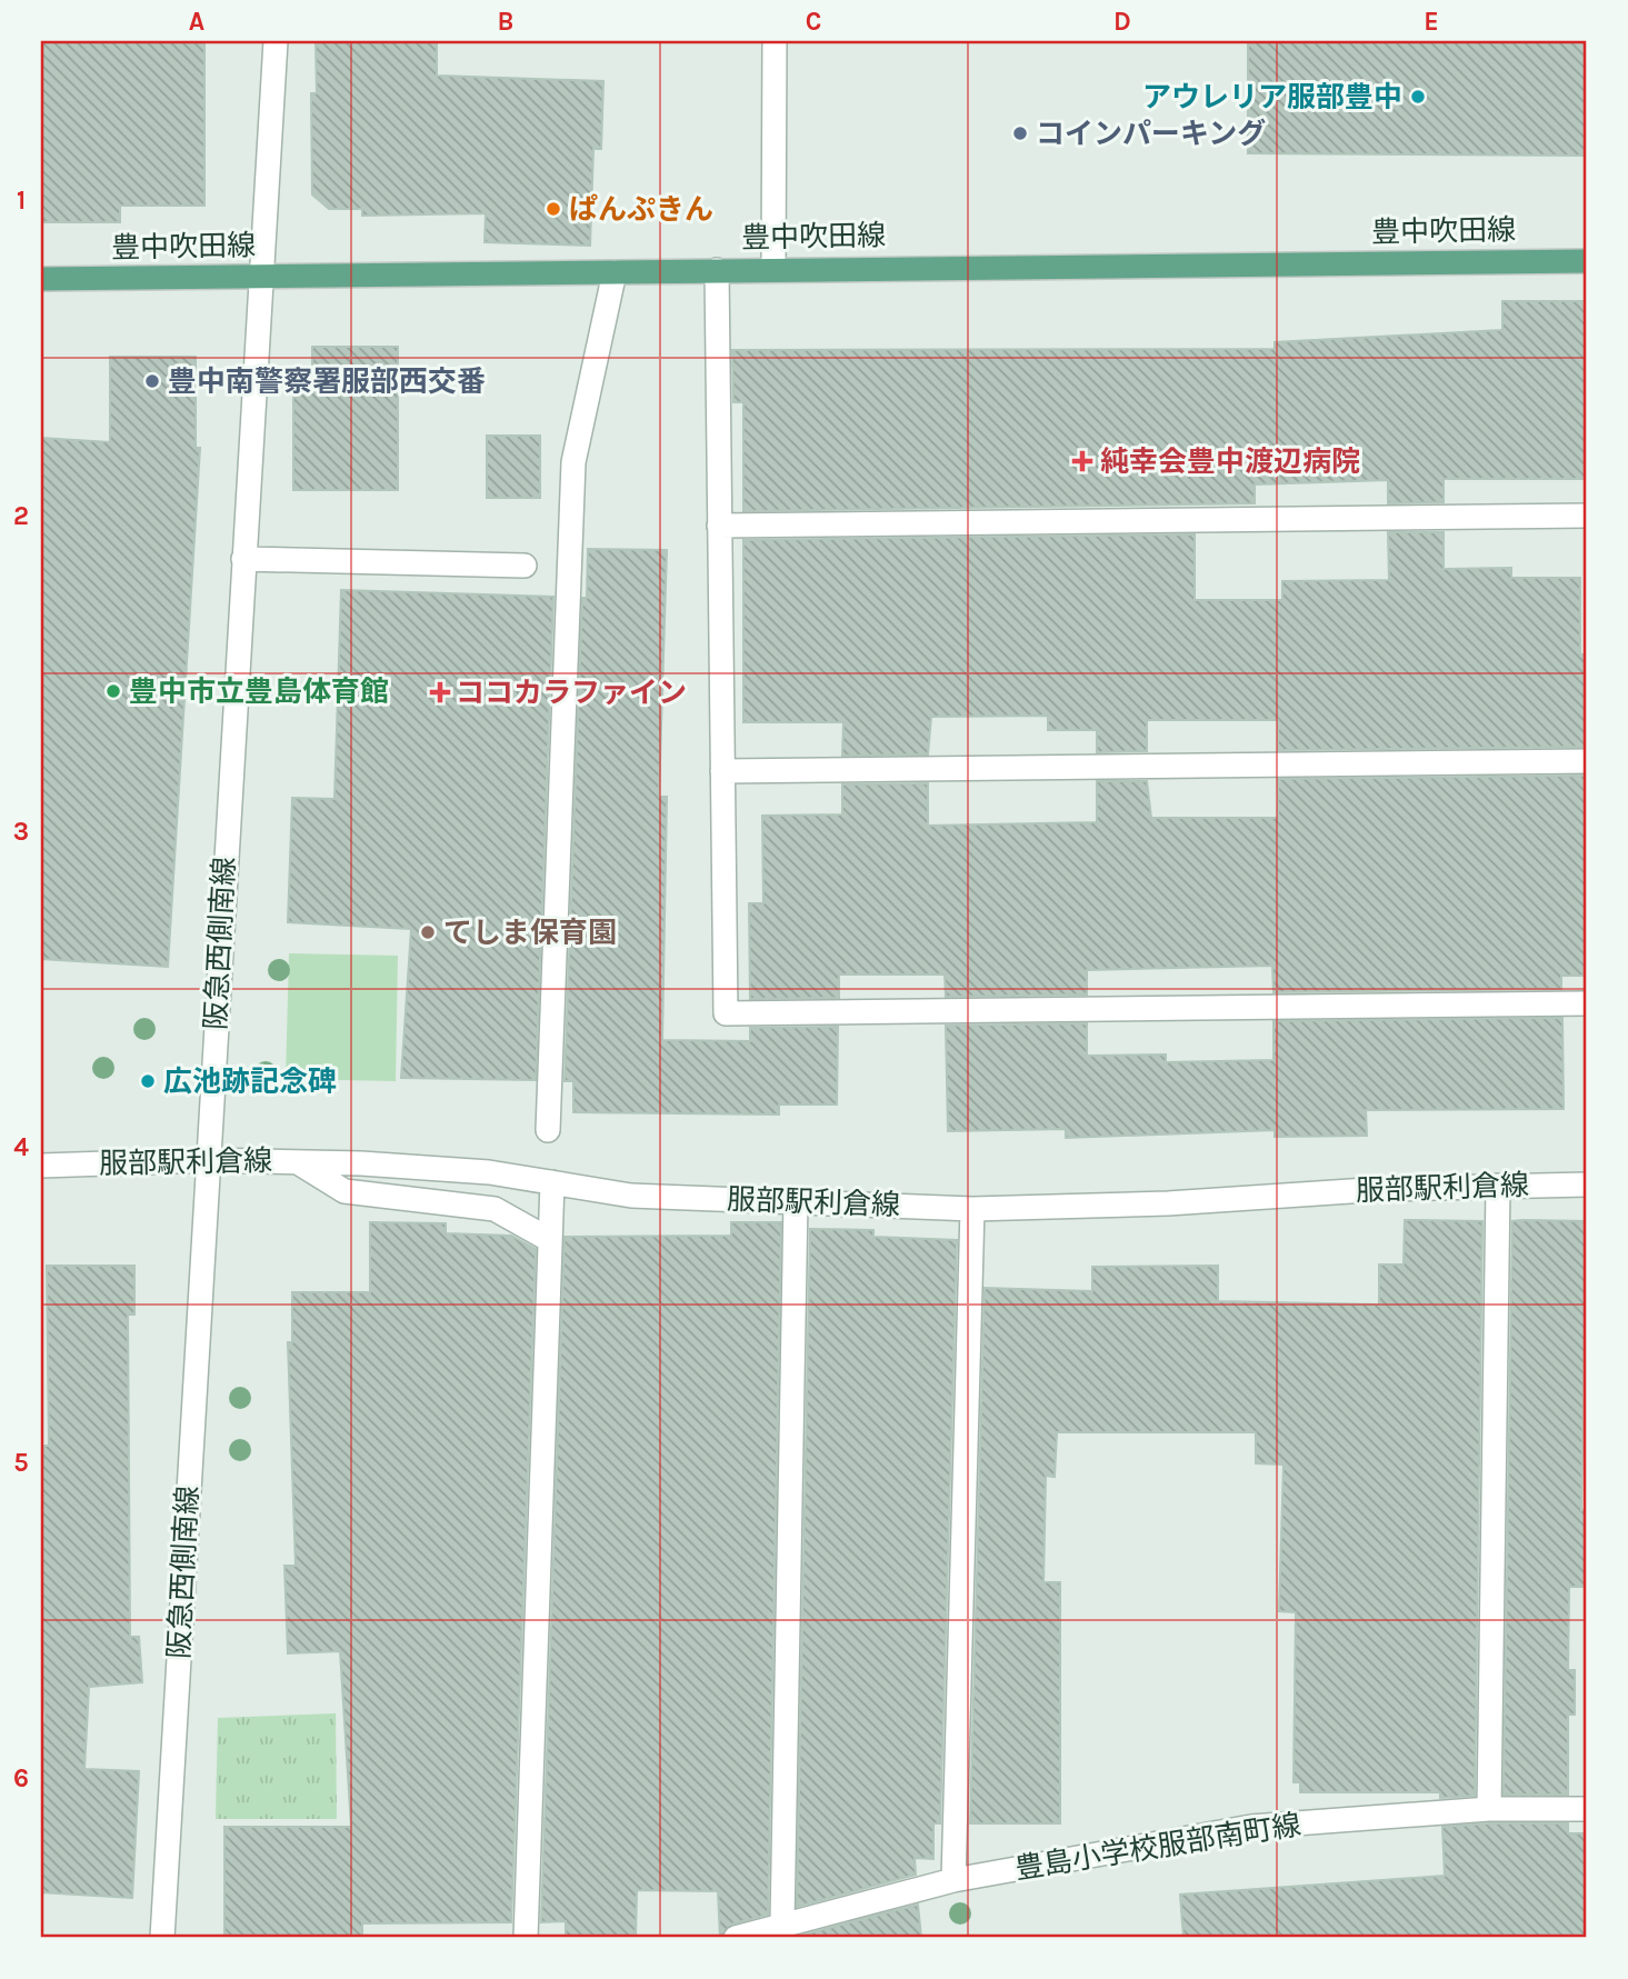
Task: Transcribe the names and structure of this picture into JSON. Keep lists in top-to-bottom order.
{
  "streets": {
    "main road": ["豊中吹田線"],
    "street": ["阪急西側南線", "服部駅利倉線", "豊島小学校服部南町線"]
  },
  "crossings": [
    ["豊中吹田線", "阪急西側南線"],
    ["阪急西側南線", "服部駅利倉線"]
  ],
  "places": {
    "other": [
      "アウレリア服部豊中",
      "コインパーキング",
      "ぱんぷきん",
      "豊中南警察署服部西交番",
      "豊中市立豊島体育館",
      "てしま保育園",
      "広池跡記念碑"
    ],
    "health": ["純幸会豊中渡辺病院", "ココカラファイン"]
  },
  "grid": {
    "columns": [
      "A",
      "B",
      "C",
      "D",
      "E"
    ],
    "rows": [
      "1",
      "2",
      "3",
      "4",
      "5",
      "6"
    ]
  }
}
